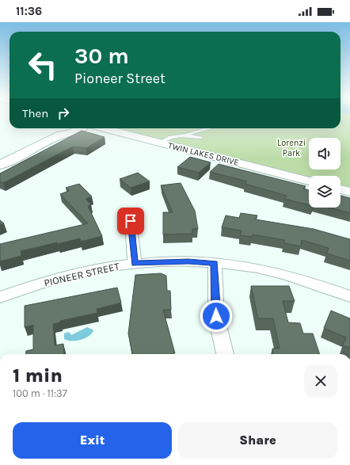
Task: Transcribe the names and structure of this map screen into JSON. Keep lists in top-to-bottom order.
{
  "streets": {
    "street": ["TWIN LAKES DRIVE", "PIONEER STREET"]
  },
  "parks": ["Lorenzi Park"],
  "page": {
    "status": "11:36",
    "turn": ["30 m", "Pioneer Street"],
    "then": "Then",
    "heading": ["1 min", "100 m · 11:37"],
    "buttons": ["Exit", "Share"]
  }
}
